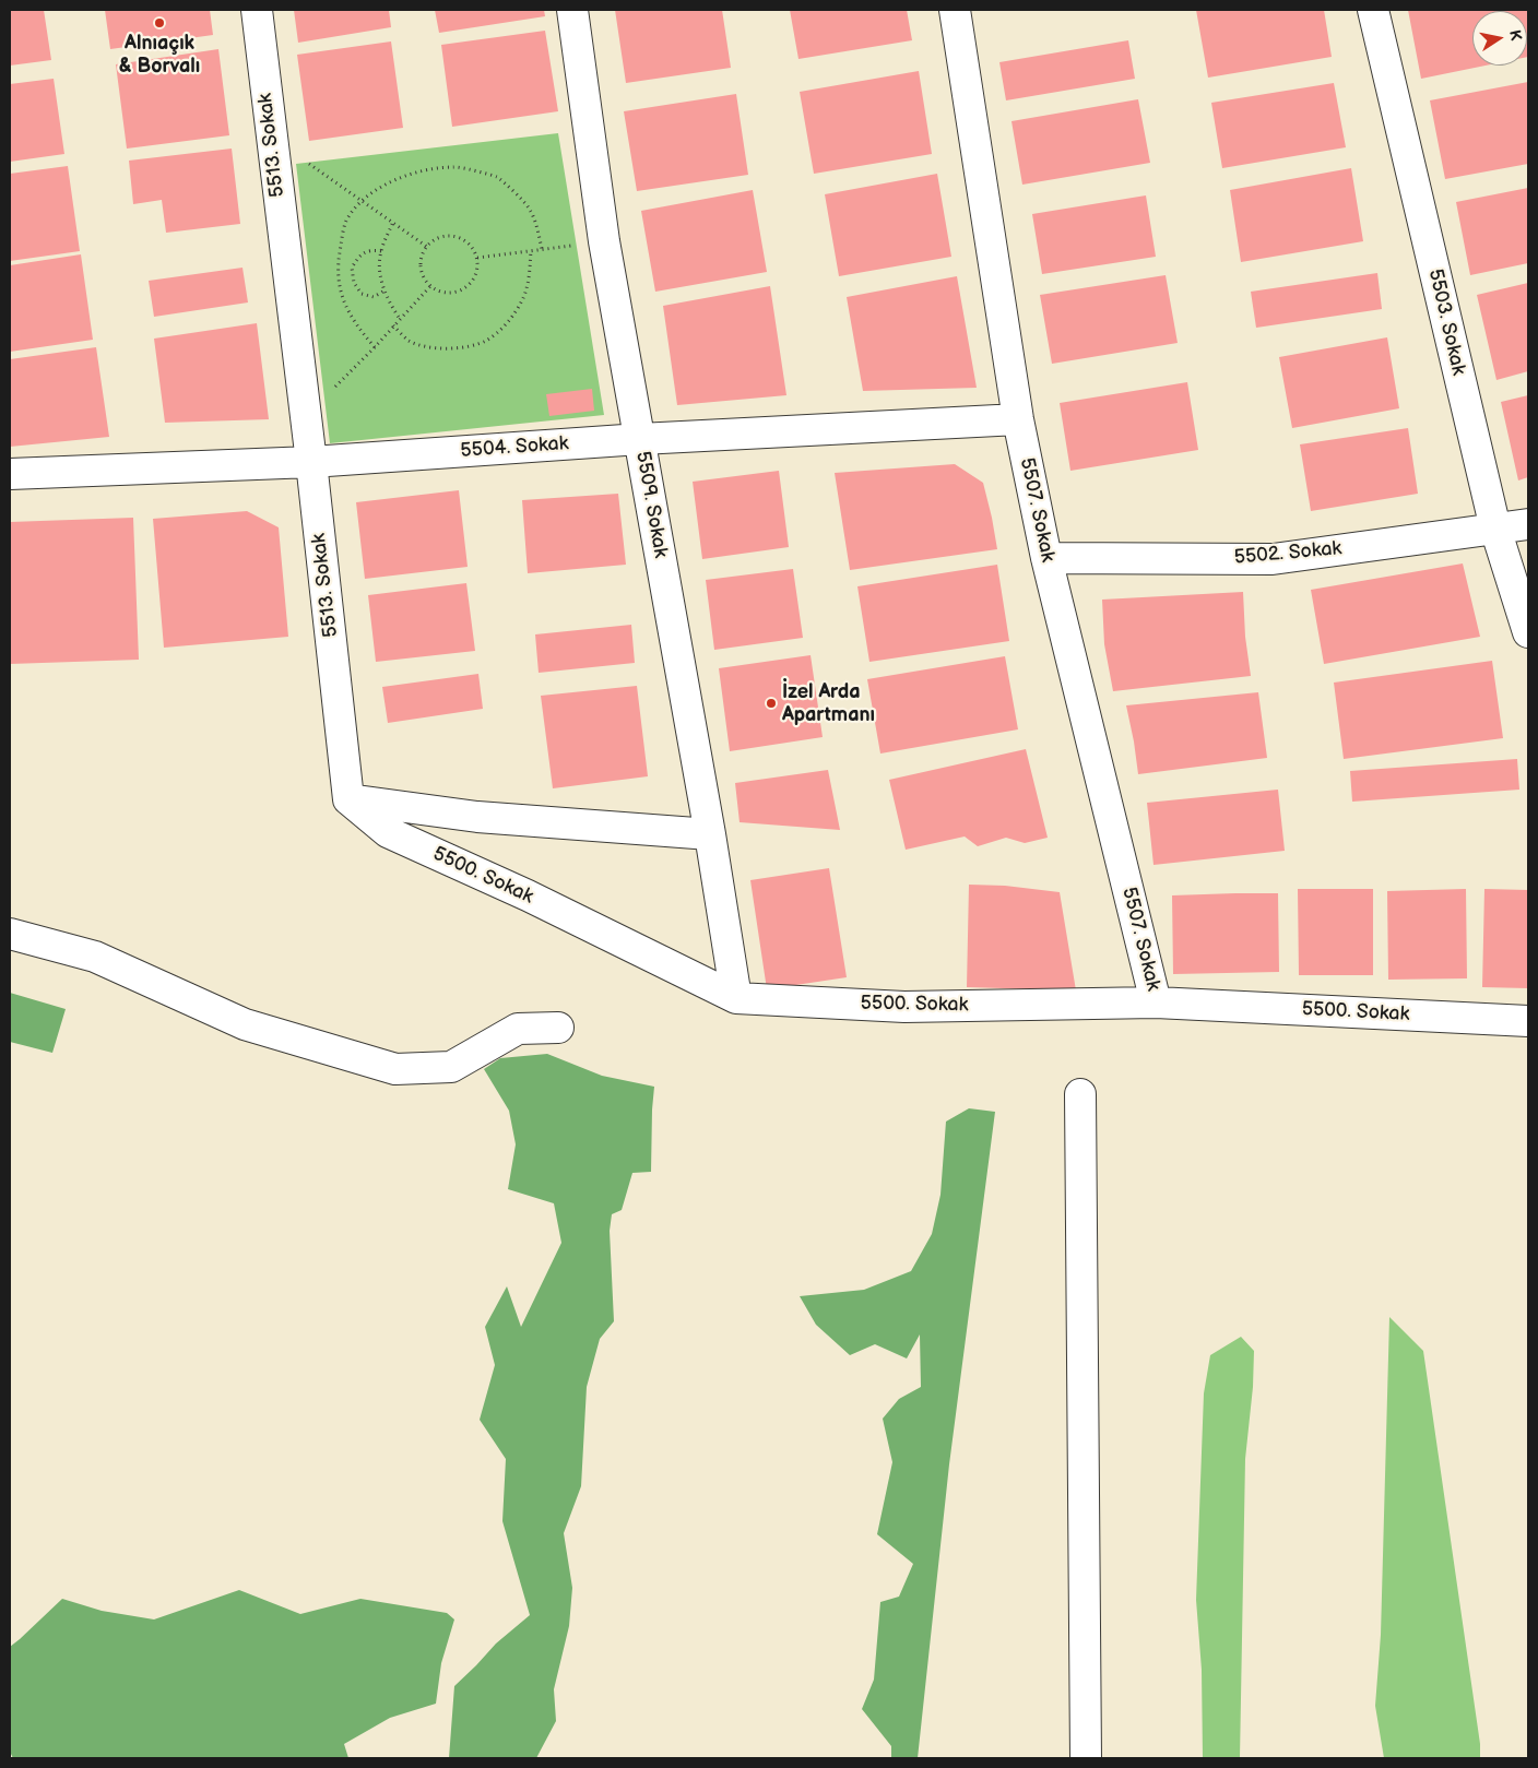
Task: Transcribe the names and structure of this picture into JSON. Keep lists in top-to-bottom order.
{
  "streets": {
    "street": [
      "5513. Sokak",
      "5503. Sokak",
      "5504. Sokak",
      "5509. Sokak",
      "5507. Sokak",
      "5502. Sokak",
      "5500. Sokak"
    ]
  },
  "crossings": [
    ["5513. Sokak", "5504. Sokak"],
    ["5513. Sokak", "5500. Sokak"],
    ["5503. Sokak", "5502. Sokak"],
    ["5504. Sokak", "5509. Sokak"],
    ["5504. Sokak", "5507. Sokak"],
    ["5509. Sokak", "5500. Sokak"],
    ["5507. Sokak", "5502. Sokak"],
    ["5507. Sokak", "5500. Sokak"]
  ],
  "places": ["Alnıaçık & Borvalı", "İzel Arda Apartmanı"],
  "north": "right"
}
